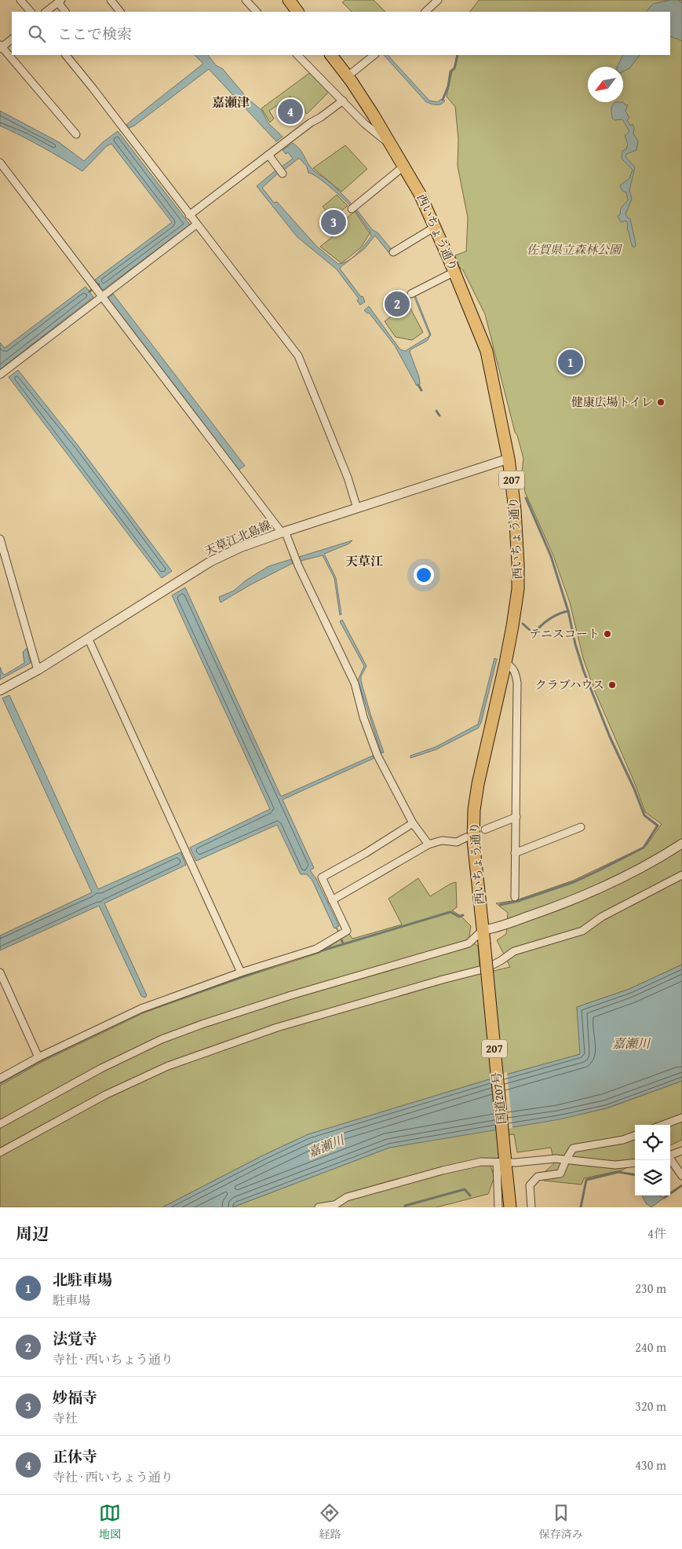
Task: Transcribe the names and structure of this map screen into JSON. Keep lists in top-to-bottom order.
{
  "streets": {
    "highway": ["西いちょう通り", "207", "国道207号"],
    "street": ["天草江北島線"]
  },
  "crossings": [
    ["西いちょう通り", "天草江北島線"],
    ["西いちょう通り", "国道207号"]
  ],
  "districts": ["嘉瀬津", "天草江"],
  "water": ["嘉瀬川"],
  "parks": ["佐賀県立森林公園"],
  "places": ["健康広場トイレ", "テニスコート", "クラブハウス"],
  "north": "bottom left",
  "page": {
    "search": "ここで検索",
    "pins": [
      "4",
      "3",
      "2",
      "1"
    ],
    "heading": ["周辺", "4件"],
    "list": [
      {
        "mark": "1",
        "name": "北駐車場",
        "note": "駐車場",
        "value": "230 m"
      },
      {
        "mark": "2",
        "name": "法覚寺",
        "note": "寺社 · 西いちょう通り",
        "value": "240 m"
      },
      {
        "mark": "3",
        "name": "妙福寺",
        "note": "寺社",
        "value": "320 m"
      },
      {
        "mark": "4",
        "name": "正休寺",
        "note": "寺社 · 西いちょう通り",
        "value": "430 m"
      }
    ],
    "nav": ["地図", "経路", "保存済み"]
  }
}
